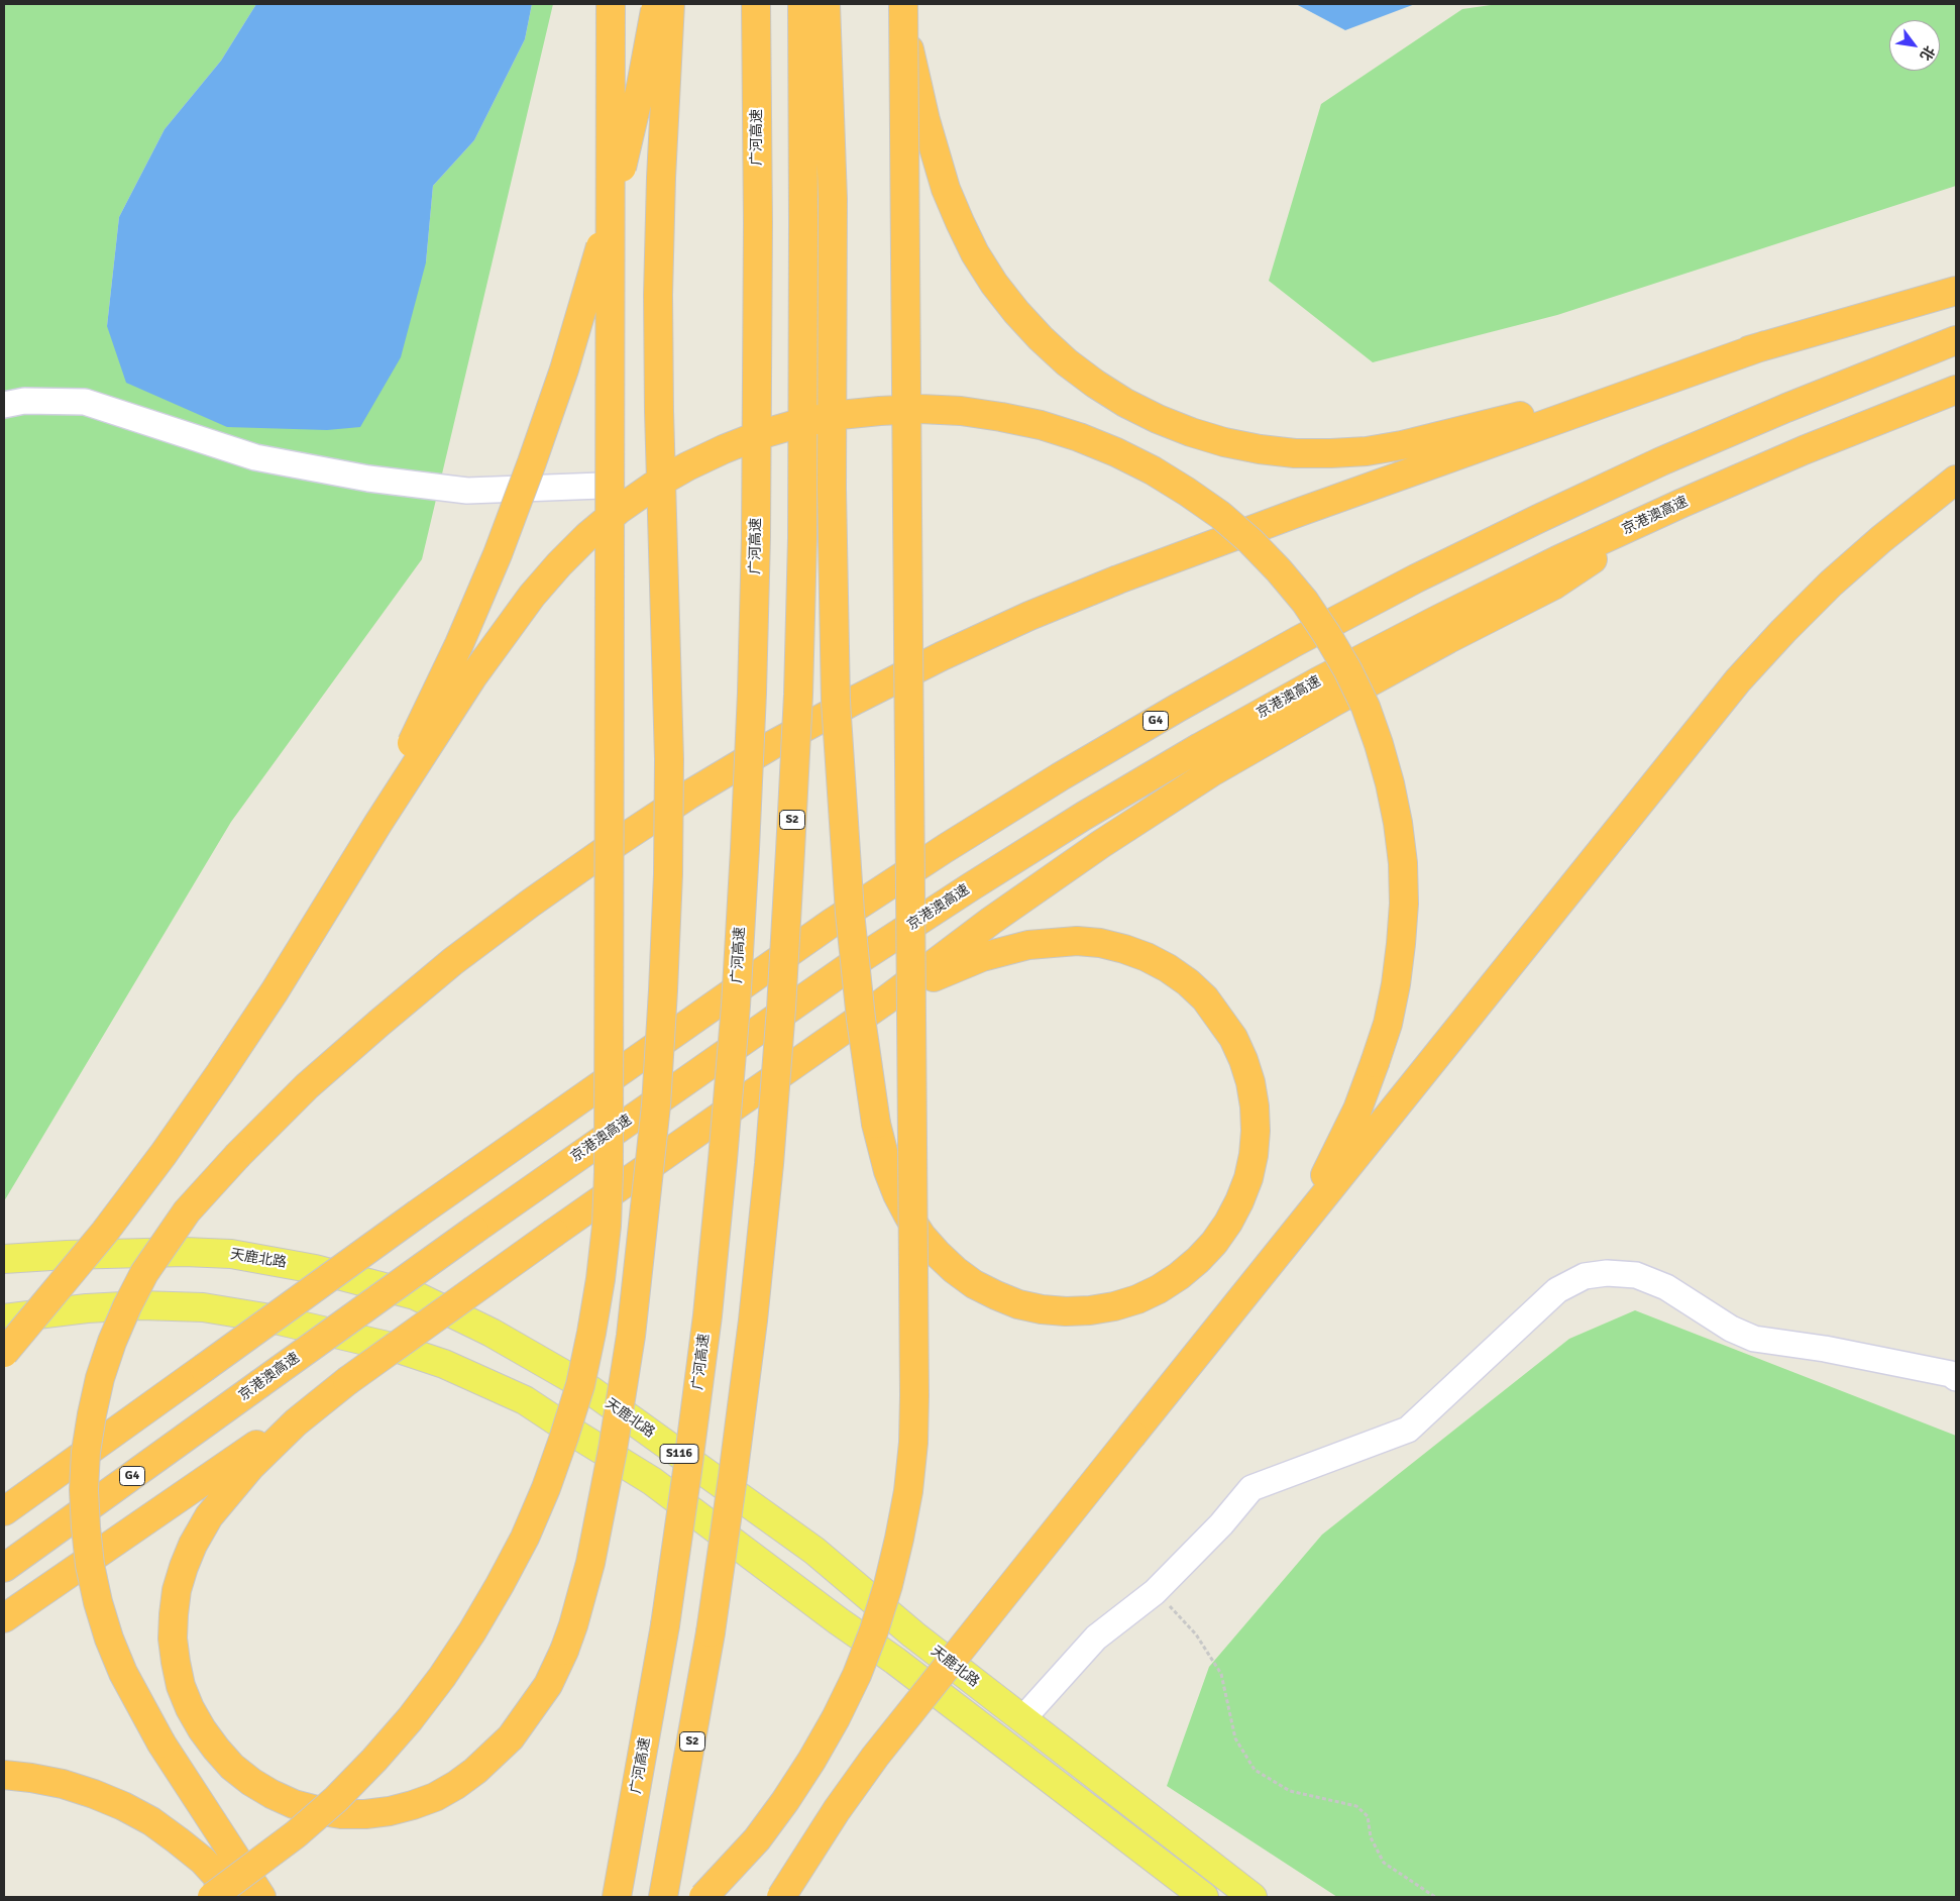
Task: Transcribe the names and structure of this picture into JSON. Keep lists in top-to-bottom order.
{
  "streets": {
    "highway": [
      "广河高速",
      "京港澳高速",
      "G4",
      "S2"
    ],
    "main road": ["天鹿北路", "S116"]
  },
  "north": "bottom right"
}
